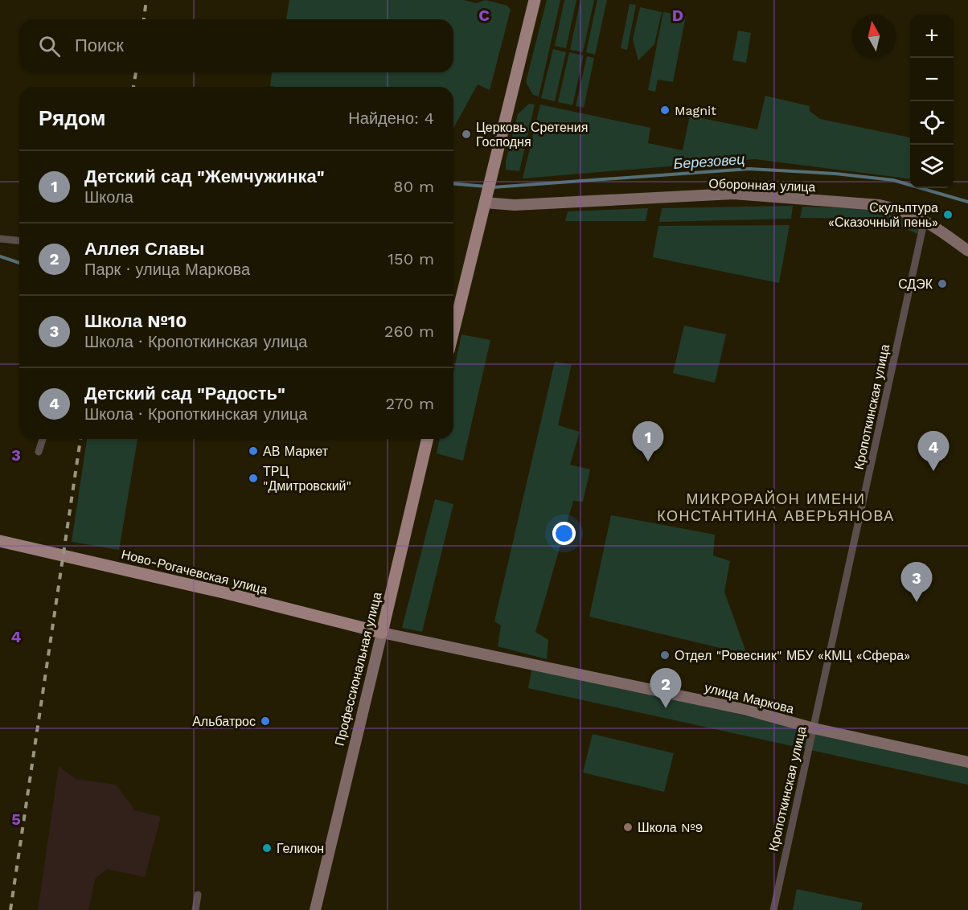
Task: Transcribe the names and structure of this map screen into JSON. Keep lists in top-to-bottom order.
{
  "streets": {
    "main road": ["Ново-Рогачевская улица", "Профессиональная улица"],
    "street": ["Оборонная улица", "Кропоткинская улица", "улица Маркова"]
  },
  "crossings": [
    ["Оборонная улица", "Кропоткинская улица"],
    ["Кропоткинская улица", "улица Маркова"],
    ["Ново-Рогачевская улица", "Профессиональная улица"],
    ["Ново-Рогачевская улица", "улица Маркова"],
    ["Профессиональная улица", "улица Маркова"]
  ],
  "districts": ["МИКРОРАЙОН ИМЕНИ КОНСТАНТИНА АВЕРЬЯНОВА"],
  "water": ["Березовец"],
  "places": [
    "Magnit",
    "Церковь Сретения Господня",
    "Скульптура «Сказочный пень»",
    "СДЭК",
    "АВ Маркет",
    "ТРЦ \"Дмитровский\"",
    "Отдел \"Ровесник\" МБУ «КМЦ «Сфера»",
    "Альбатрос",
    "Школа №9",
    "Геликон"
  ],
  "north": "top",
  "page": {
    "map_buttons": ["+", "−"],
    "search": "Поиск",
    "heading": ["Рядом", "Найдено: 4"],
    "list": [
      {
        "mark": "1",
        "name": "Детский сад \"Жемчужинка\"",
        "note": "Школа",
        "value": "80 m"
      },
      {
        "mark": "2",
        "name": "Аллея Славы",
        "note": "Парк · улица Маркова",
        "value": "150 m"
      },
      {
        "mark": "3",
        "name": "Школа №10",
        "note": "Школа · Кропоткинская улица",
        "value": "260 m"
      },
      {
        "mark": "4",
        "name": "Детский сад \"Радость\"",
        "note": "Школа · Кропоткинская улица",
        "value": "270 m"
      }
    ],
    "pins": [
      "1",
      "4",
      "3",
      "2"
    ]
  },
  "grid": {
    "columns": ["C", "D"],
    "rows": ["3", "4", "5"]
  }
}
